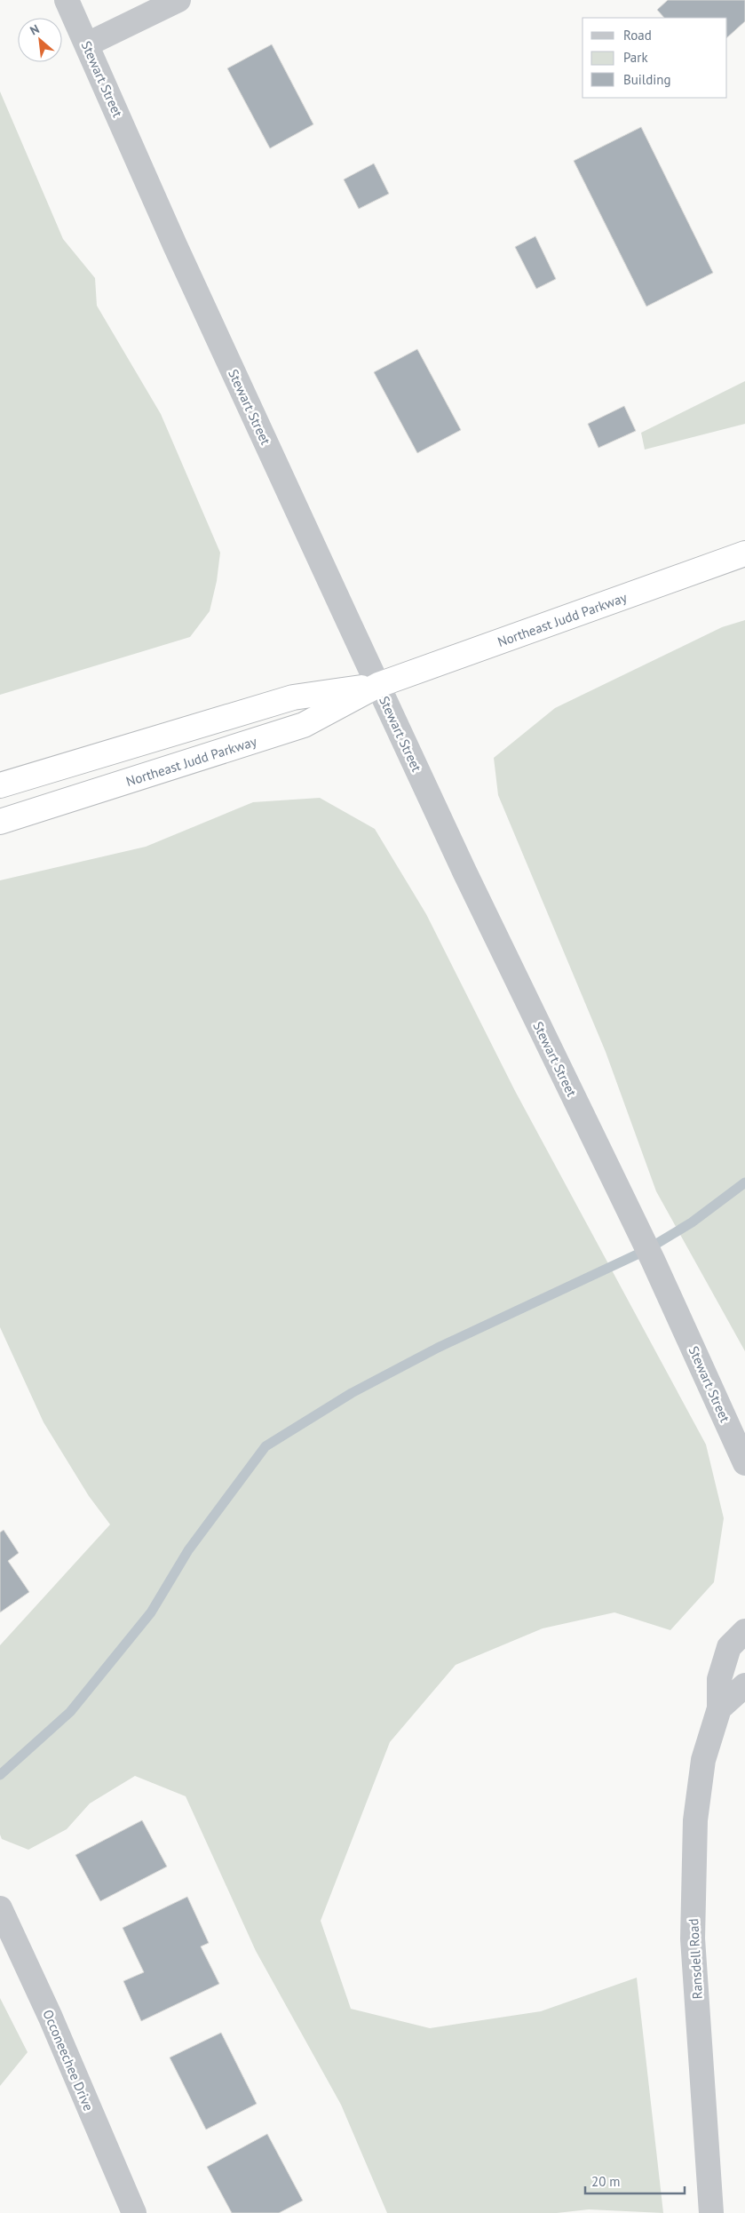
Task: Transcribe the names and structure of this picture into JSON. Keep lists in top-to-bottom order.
{
  "streets": {
    "highway": ["Northeast Judd Parkway"],
    "street": ["Stewart Street", "Ransdell Road", "Occoneechee Drive"]
  },
  "crossings": [
    ["Stewart Street", "Northeast Judd Parkway"]
  ],
  "legend": ["Road", "Park", "Building"],
  "scale_bar": "20 m",
  "north": "top left"
}
